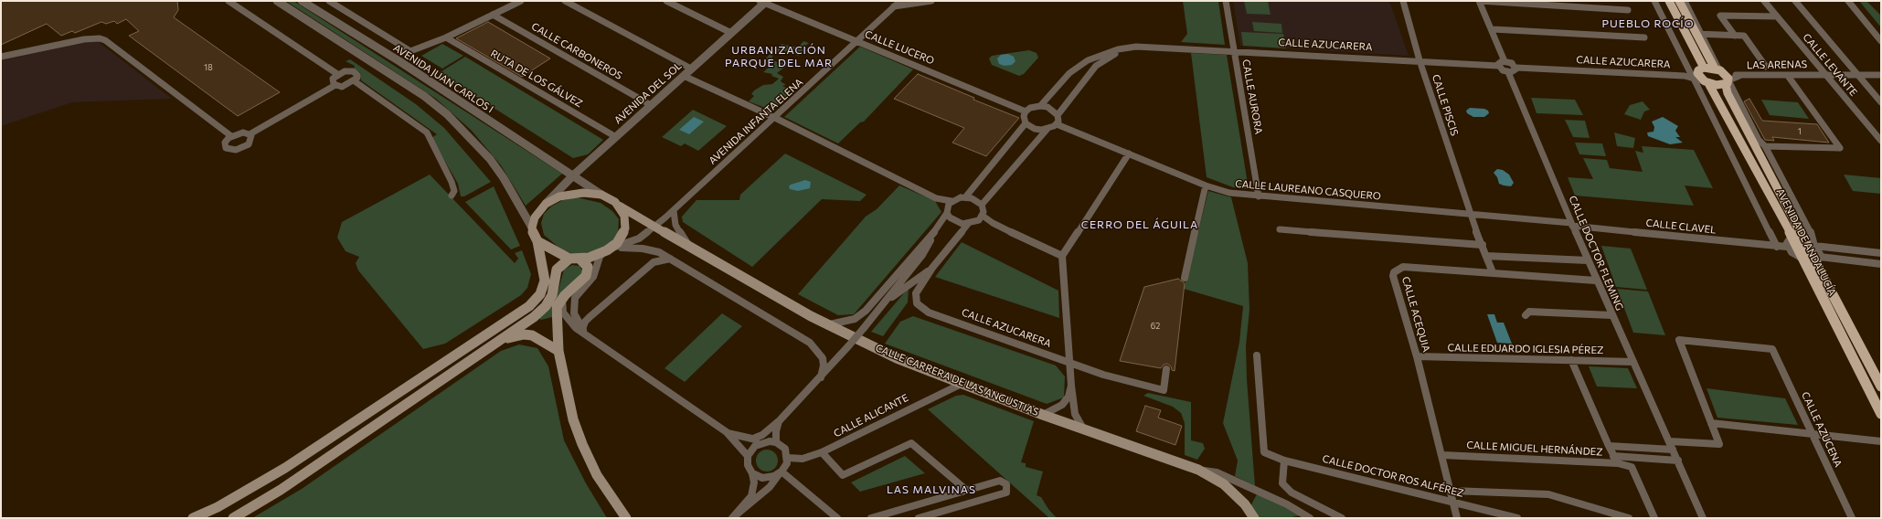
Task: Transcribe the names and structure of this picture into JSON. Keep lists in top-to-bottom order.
{
  "streets": {
    "main road": ["AVENIDA DE ANDALUCÍA", "CALLE CARRERA DE LAS ANGUSTIAS"],
    "street": [
      "CALLE AZUCARERA",
      "CALLE LUCERO",
      "CALLE CARBONEROS",
      "LAS ARENAS",
      "CALLE LEVANTE",
      "AVENIDA JUAN CARLOS I",
      "RUTA DE LOS GÁLVEZ",
      "AVENIDA DEL SOL",
      "CALLE AURORA",
      "CALLE PISCIS",
      "AVENIDA INFANTA ELENA",
      "CALLE LAUREANO CASQUERO",
      "CALLE CLAVEL",
      "CALLE DOCTOR FLEMING",
      "CALLE ACEQUIA",
      "CALLE EDUARDO IGLESIA PÉREZ",
      "CALLE ALICANTE",
      "CALLE AZUCENA",
      "CALLE MIGUEL HERNÁNDEZ",
      "CALLE DOCTOR ROS ALFÉREZ"
    ]
  },
  "crossings": [
    ["CALLE AZUCARERA", "CALLE LUCERO"],
    ["CALLE AZUCARERA", "CALLE AURORA"],
    ["CALLE AZUCARERA", "CALLE PISCIS"],
    ["CALLE AZUCARERA", "CALLE LAUREANO CASQUERO"],
    ["CALLE AZUCARERA", "AVENIDA DE ANDALUCÍA"],
    ["CALLE LUCERO", "AVENIDA DEL SOL"],
    ["CALLE LUCERO", "AVENIDA INFANTA ELENA"],
    ["CALLE LUCERO", "CALLE LAUREANO CASQUERO"],
    ["CALLE CARBONEROS", "AVENIDA DEL SOL"],
    ["LAS ARENAS", "CALLE LEVANTE"],
    ["AVENIDA JUAN CARLOS I", "AVENIDA DEL SOL"],
    ["AVENIDA JUAN CARLOS I", "AVENIDA INFANTA ELENA"],
    ["AVENIDA JUAN CARLOS I", "CALLE CARRERA DE LAS ANGUSTIAS"],
    ["RUTA DE LOS GÁLVEZ", "AVENIDA DEL SOL"],
    ["AVENIDA DEL SOL", "AVENIDA INFANTA ELENA"],
    ["AVENIDA DEL SOL", "CALLE CARRERA DE LAS ANGUSTIAS"],
    ["CALLE AURORA", "CALLE LAUREANO CASQUERO"],
    ["CALLE PISCIS", "CALLE LAUREANO CASQUERO"],
    ["CALLE PISCIS", "CALLE ACEQUIA"],
    ["AVENIDA INFANTA ELENA", "CALLE CARRERA DE LAS ANGUSTIAS"],
    ["CALLE LAUREANO CASQUERO", "CALLE CLAVEL"],
    ["CALLE LAUREANO CASQUERO", "CALLE DOCTOR FLEMING"],
    ["CALLE CLAVEL", "AVENIDA DE ANDALUCÍA"],
    ["CALLE CLAVEL", "CALLE DOCTOR FLEMING"],
    ["CALLE DOCTOR FLEMING", "CALLE ACEQUIA"],
    ["CALLE DOCTOR FLEMING", "CALLE EDUARDO IGLESIA PÉREZ"],
    ["CALLE DOCTOR FLEMING", "CALLE MIGUEL HERNÁNDEZ"],
    ["CALLE ACEQUIA", "CALLE EDUARDO IGLESIA PÉREZ"],
    ["CALLE ACEQUIA", "CALLE MIGUEL HERNÁNDEZ"],
    ["CALLE ACEQUIA", "CALLE DOCTOR ROS ALFÉREZ"],
    ["CALLE CARRERA DE LAS ANGUSTIAS", "CALLE ALICANTE"],
    ["CALLE AZUCENA", "CALLE MIGUEL HERNÁNDEZ"]
  ],
  "districts": [
    "PUEBLO ROCÍO",
    "URBANIZACIÓN PARQUE DEL MAR",
    "CERRO DEL ÁGUILA",
    "LAS MALVINAS"
  ],
  "house_numbers": ["18", "1", "62"]
}
